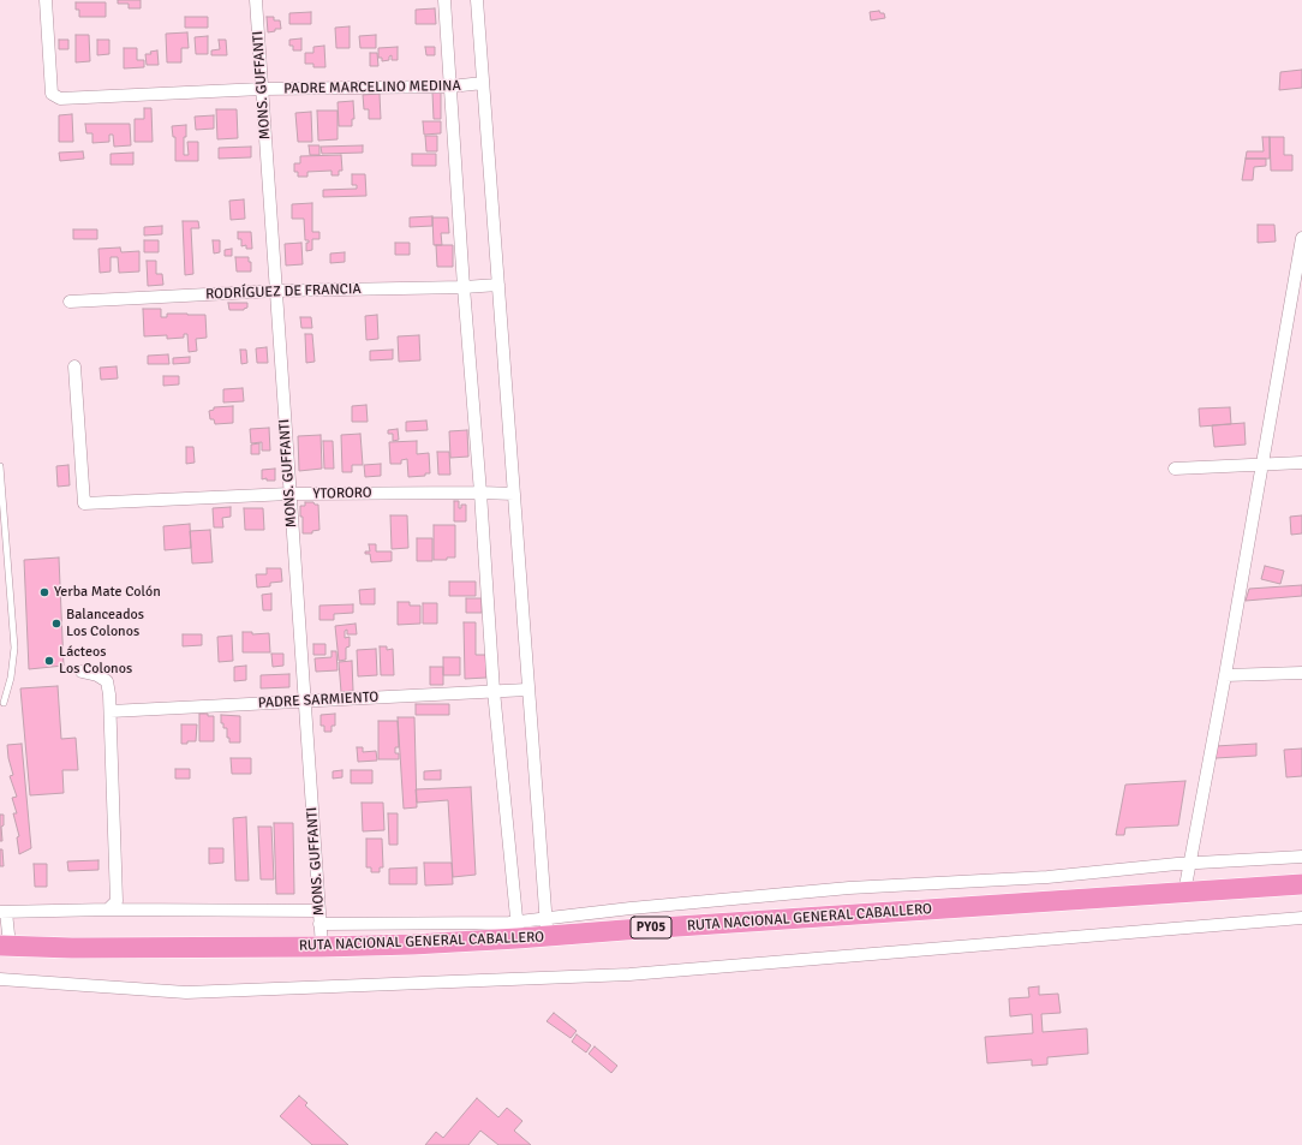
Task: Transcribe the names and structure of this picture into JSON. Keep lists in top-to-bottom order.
{
  "streets": {
    "highway": ["RUTA NACIONAL GENERAL CABALLERO", "PY05"],
    "street": [
      "MONS. GUFFANTI",
      "PADRE MARCELINO MEDINA",
      "RODRÍGUEZ DE FRANCIA",
      "YTORORO",
      "PADRE SARMIENTO"
    ]
  },
  "crossings": [
    ["MONS. GUFFANTI", "PADRE MARCELINO MEDINA"],
    ["MONS. GUFFANTI", "RODRÍGUEZ DE FRANCIA"],
    ["MONS. GUFFANTI", "YTORORO"],
    ["MONS. GUFFANTI", "PADRE SARMIENTO"],
    ["MONS. GUFFANTI", "RUTA NACIONAL GENERAL CABALLERO"]
  ],
  "places": ["Yerba Mate Colón", "Balanceados Los Colonos", "Lácteos Los Colonos"]
}
